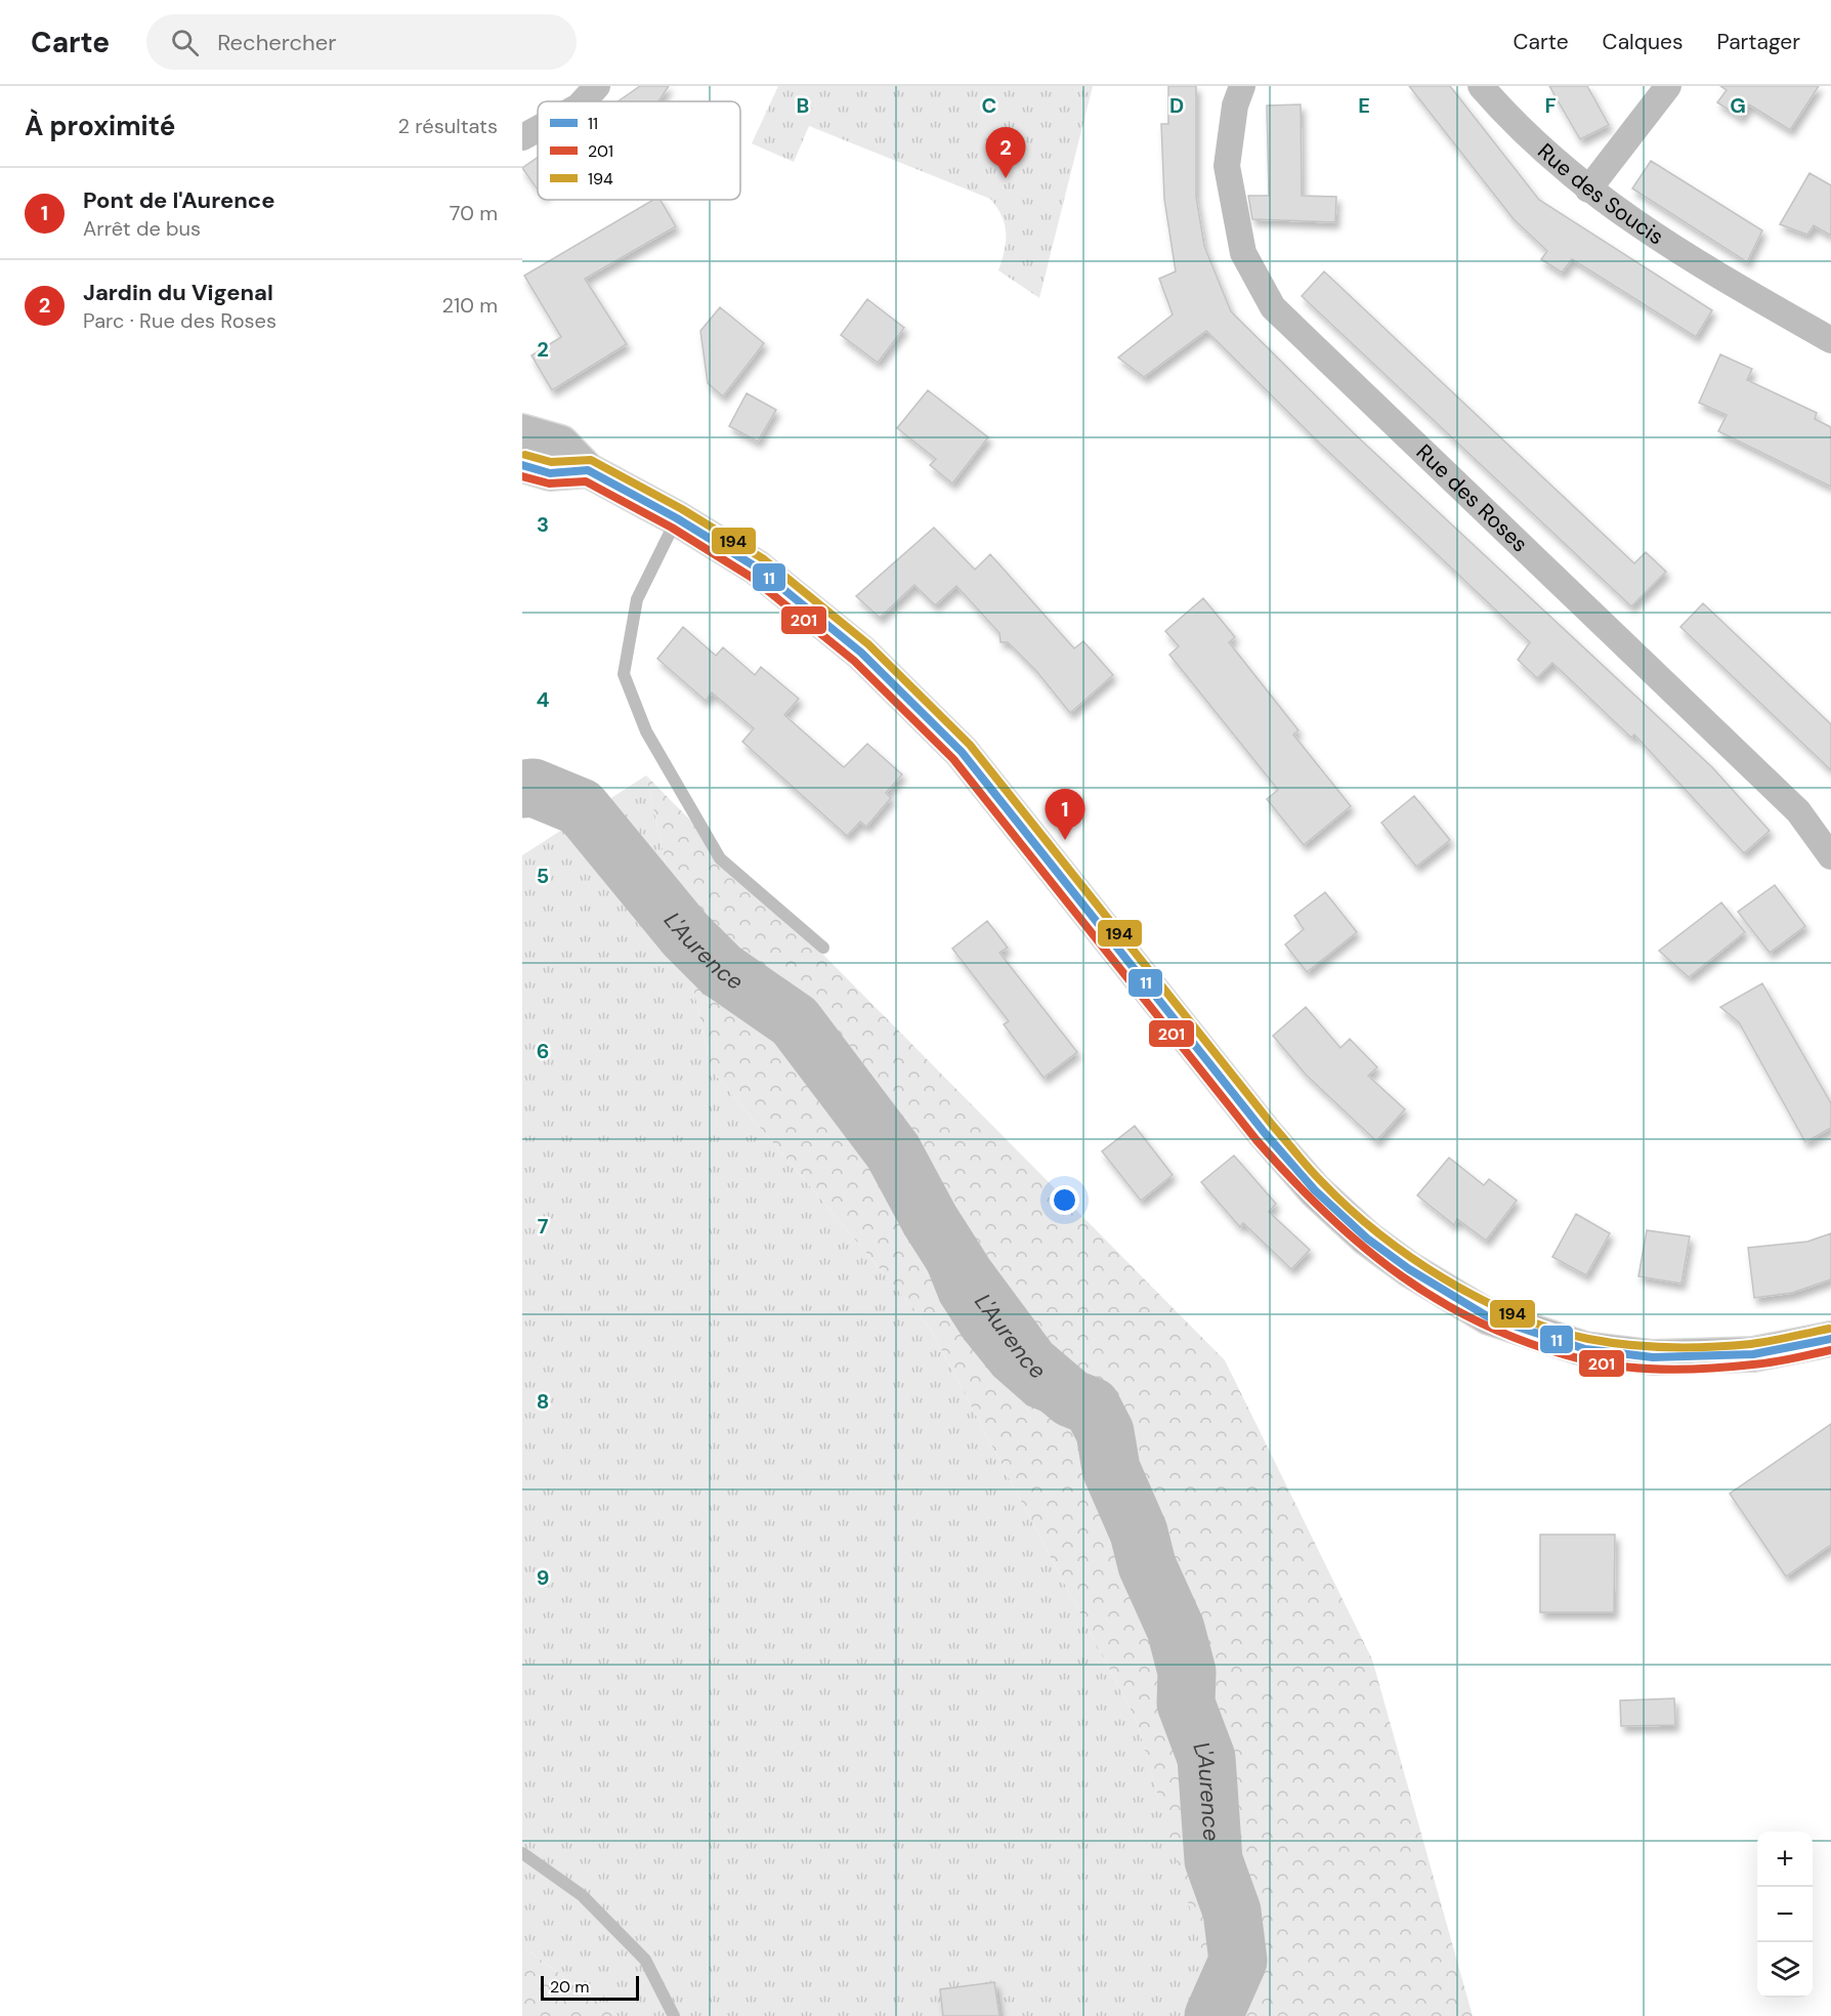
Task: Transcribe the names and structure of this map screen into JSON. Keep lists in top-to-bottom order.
{
  "streets": {
    "street": ["Rue des Soucis", "Rue des Roses"]
  },
  "water": ["L'Aurence"],
  "lines": ["transit line 194", "transit line 11", "transit line 201"],
  "legend": ["11", "201", "194"],
  "scale_bar": "20 m",
  "page": {
    "header": "Carte",
    "search": "Rechercher",
    "nav": ["Carte", "Calques", "Partager"],
    "heading": ["À proximité", "2 résultats"],
    "pins": ["2", "1"],
    "list": [
      {
        "mark": "1",
        "name": "Pont de l'Aurence",
        "note": "Arrêt de bus",
        "value": "70 m"
      },
      {
        "mark": "2",
        "name": "Jardin du Vigenal",
        "note": "Parc · Rue des Roses",
        "value": "210 m"
      }
    ],
    "map_buttons": ["+", "−"],
    "scale": "20 m"
  },
  "grid": {
    "columns": [
      "B",
      "C",
      "D",
      "E",
      "F",
      "G"
    ],
    "rows": [
      "2",
      "3",
      "4",
      "5",
      "6",
      "7",
      "8",
      "9"
    ]
  }
}
